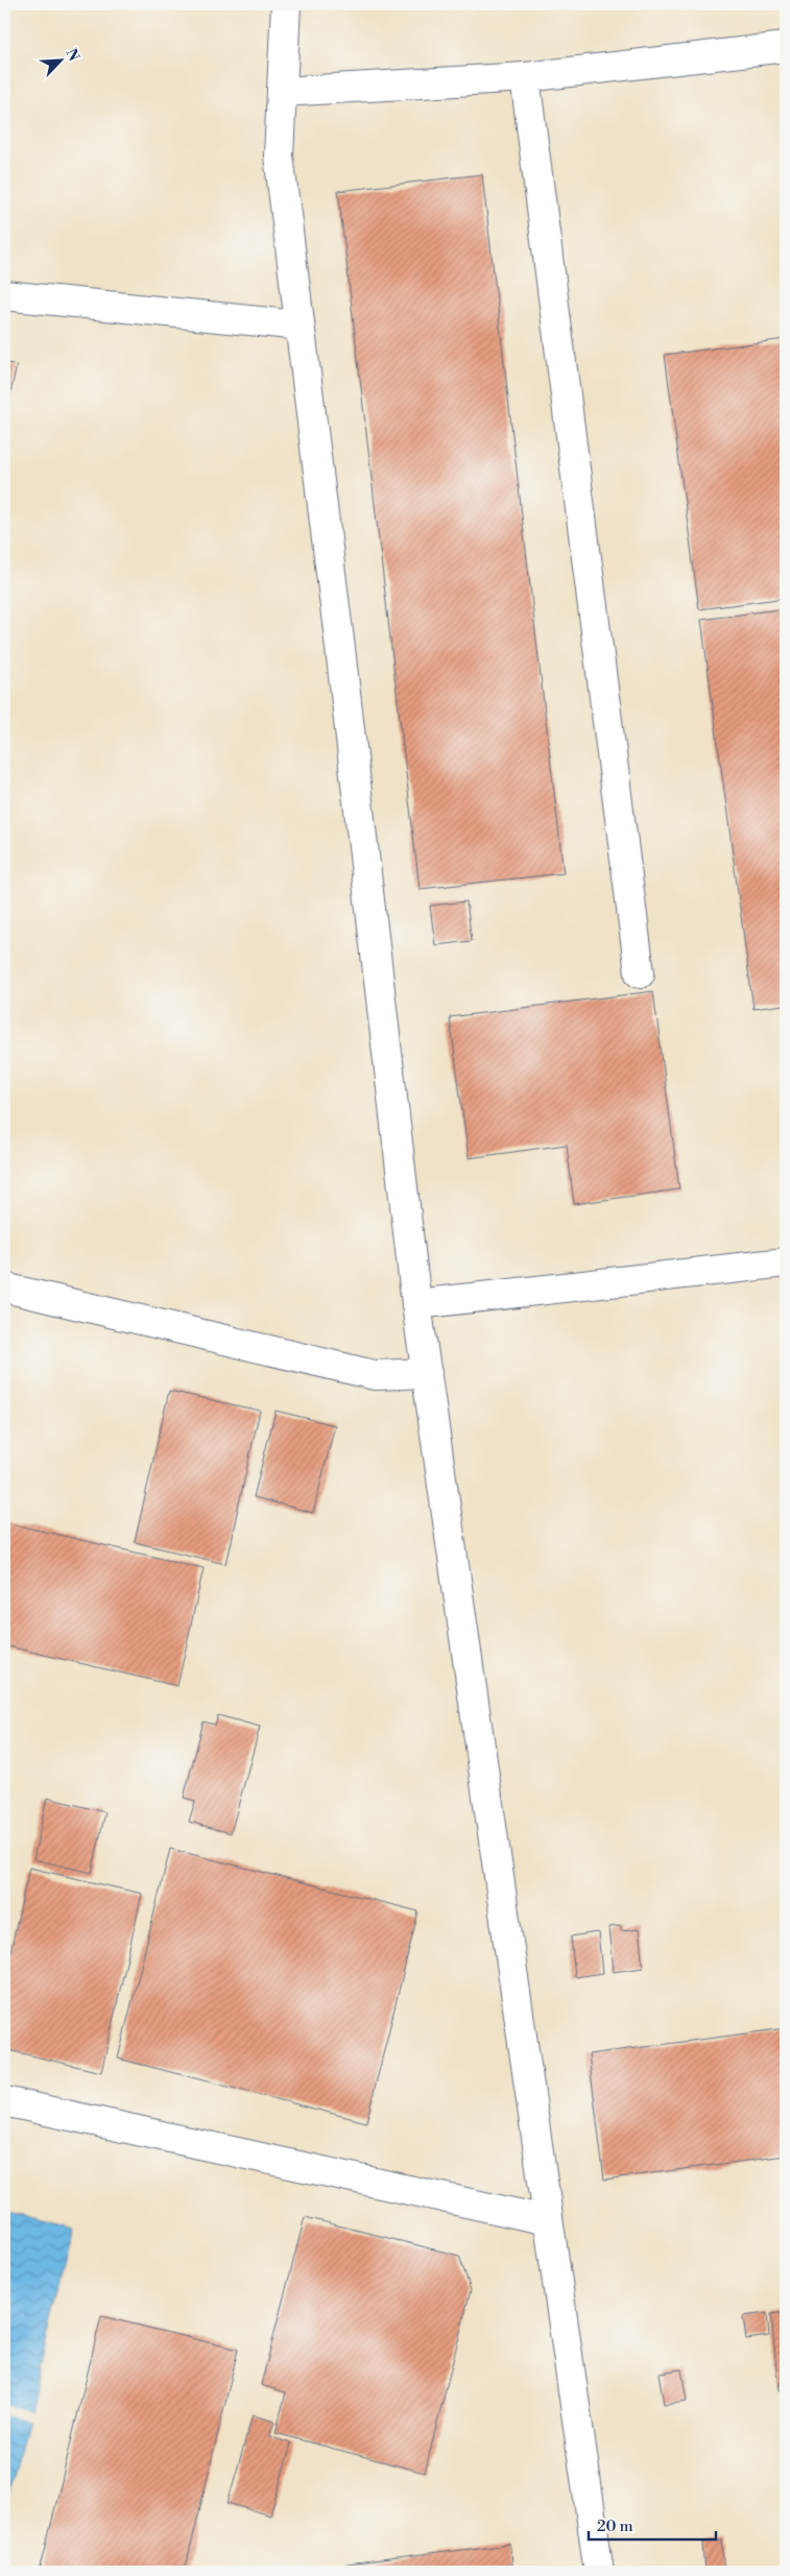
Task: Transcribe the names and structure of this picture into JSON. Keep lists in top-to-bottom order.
{
  "scale_bar": "20 m",
  "north": "top right"
}
